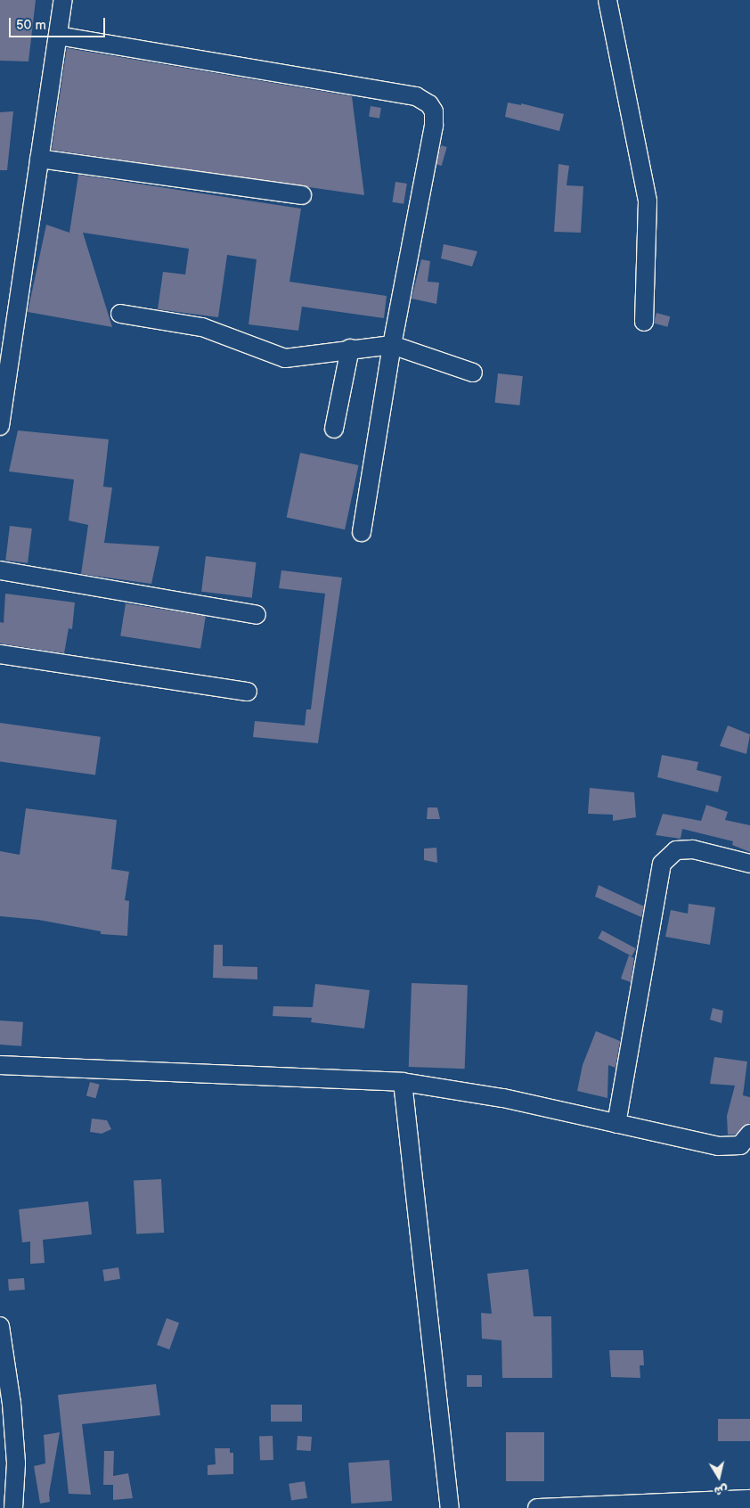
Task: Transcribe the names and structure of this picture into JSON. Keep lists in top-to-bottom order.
{
  "scale_bar": "50 m",
  "north": "bottom"
}
